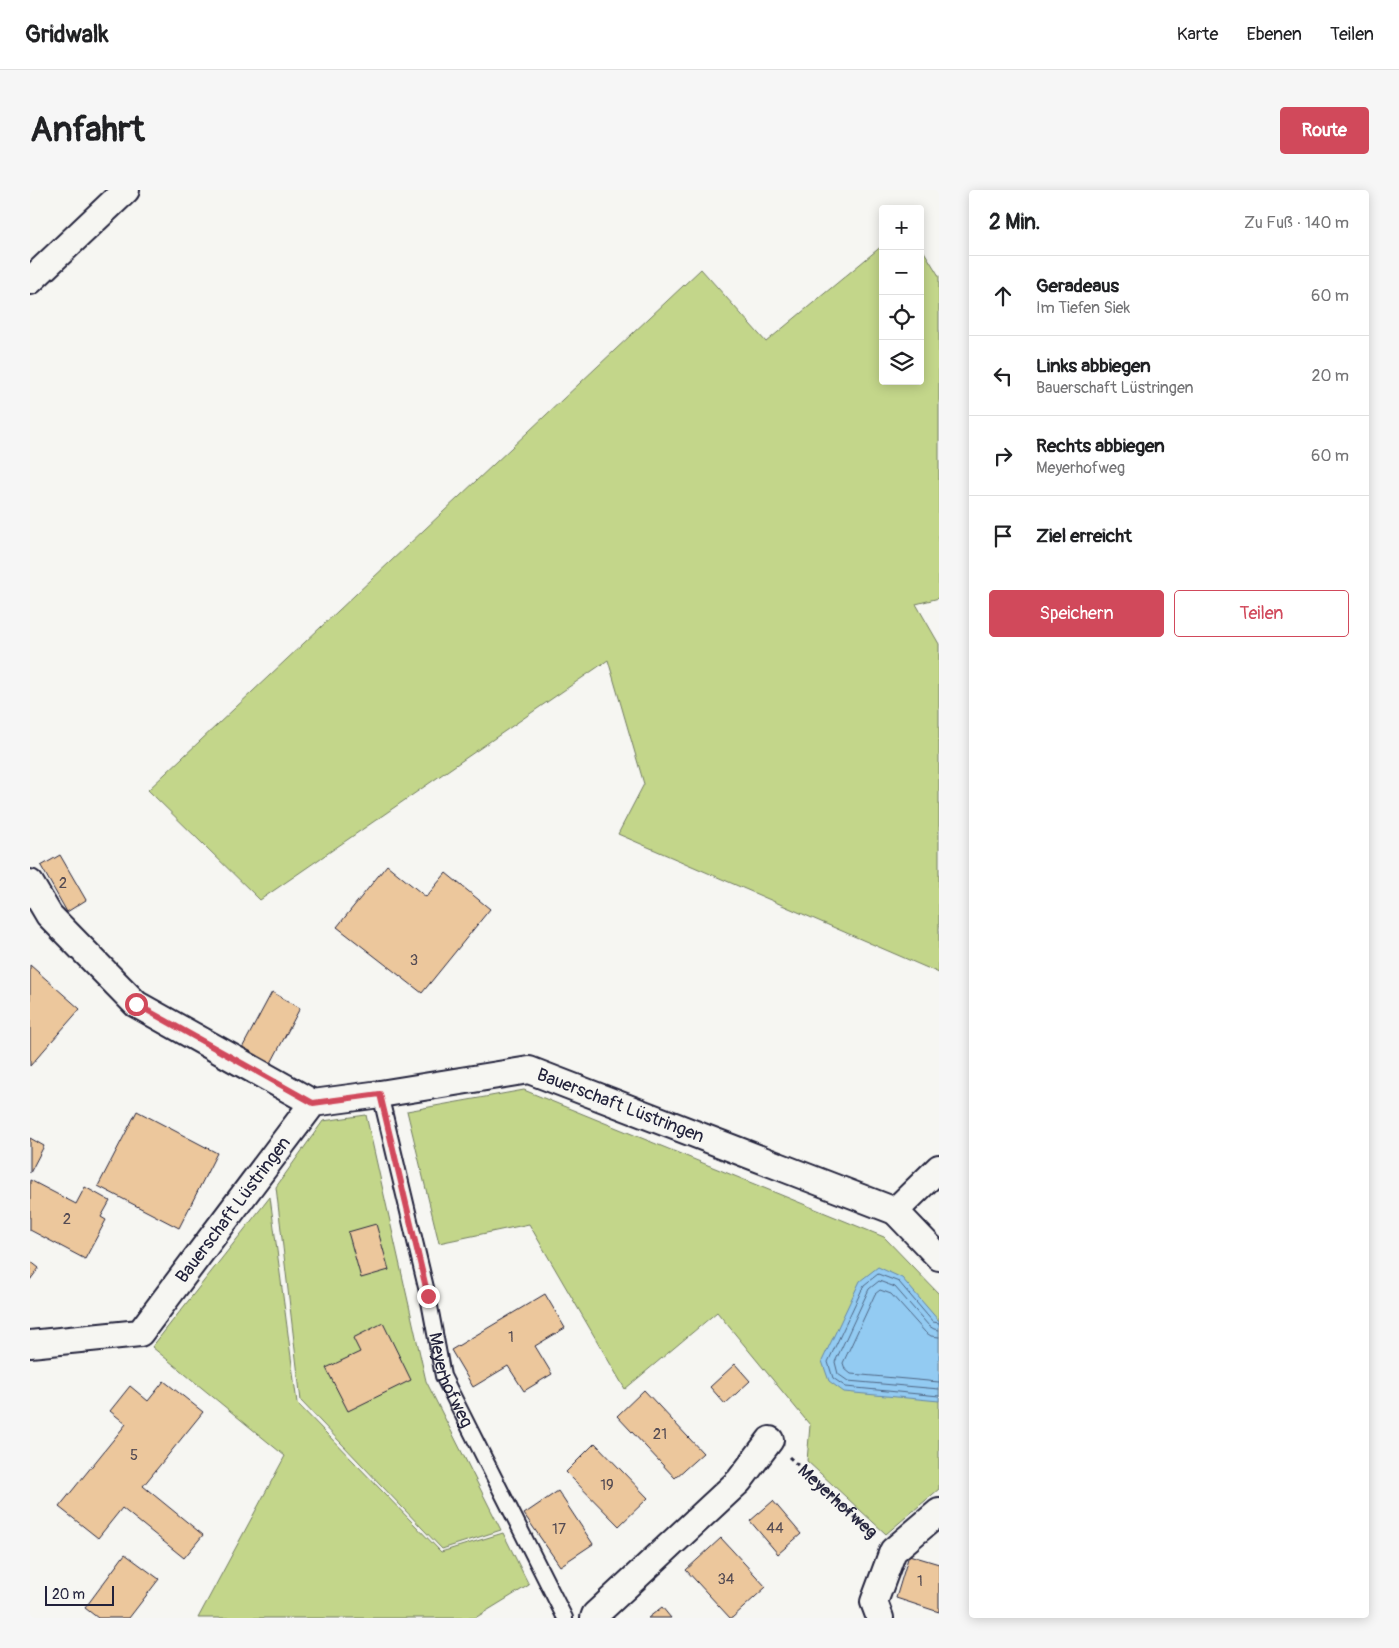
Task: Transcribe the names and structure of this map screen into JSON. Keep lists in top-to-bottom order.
{
  "streets": {
    "street": ["Bauerschaft Lüstringen"],
    "lane": ["Meyerhofweg"]
  },
  "crossings": [
    ["Bauerschaft Lüstringen", "Meyerhofweg"]
  ],
  "house_numbers": [
    "2",
    "3",
    "2",
    "1",
    "21",
    "5",
    "19",
    "44",
    "17",
    "34",
    "1"
  ],
  "scale_bar": "20 m",
  "page": {
    "header": "Gridwalk",
    "nav": ["Karte", "Ebenen", "Teilen"],
    "buttons": [
      "Route",
      ["Speichern", "Teilen"]
    ],
    "title": "Anfahrt",
    "heading": ["2 Min.", "Zu Fuß · 140 m"],
    "map_buttons": ["+", "−"],
    "list": [
      ["Geradeaus", "Im Tiefen Siek", "60 m"],
      ["Links abbiegen", "Bauerschaft Lüstringen", "20 m"],
      ["Rechts abbiegen", "Meyerhofweg", "60 m"],
      "Ziel erreicht"
    ],
    "scale": "20 m"
  }
}
